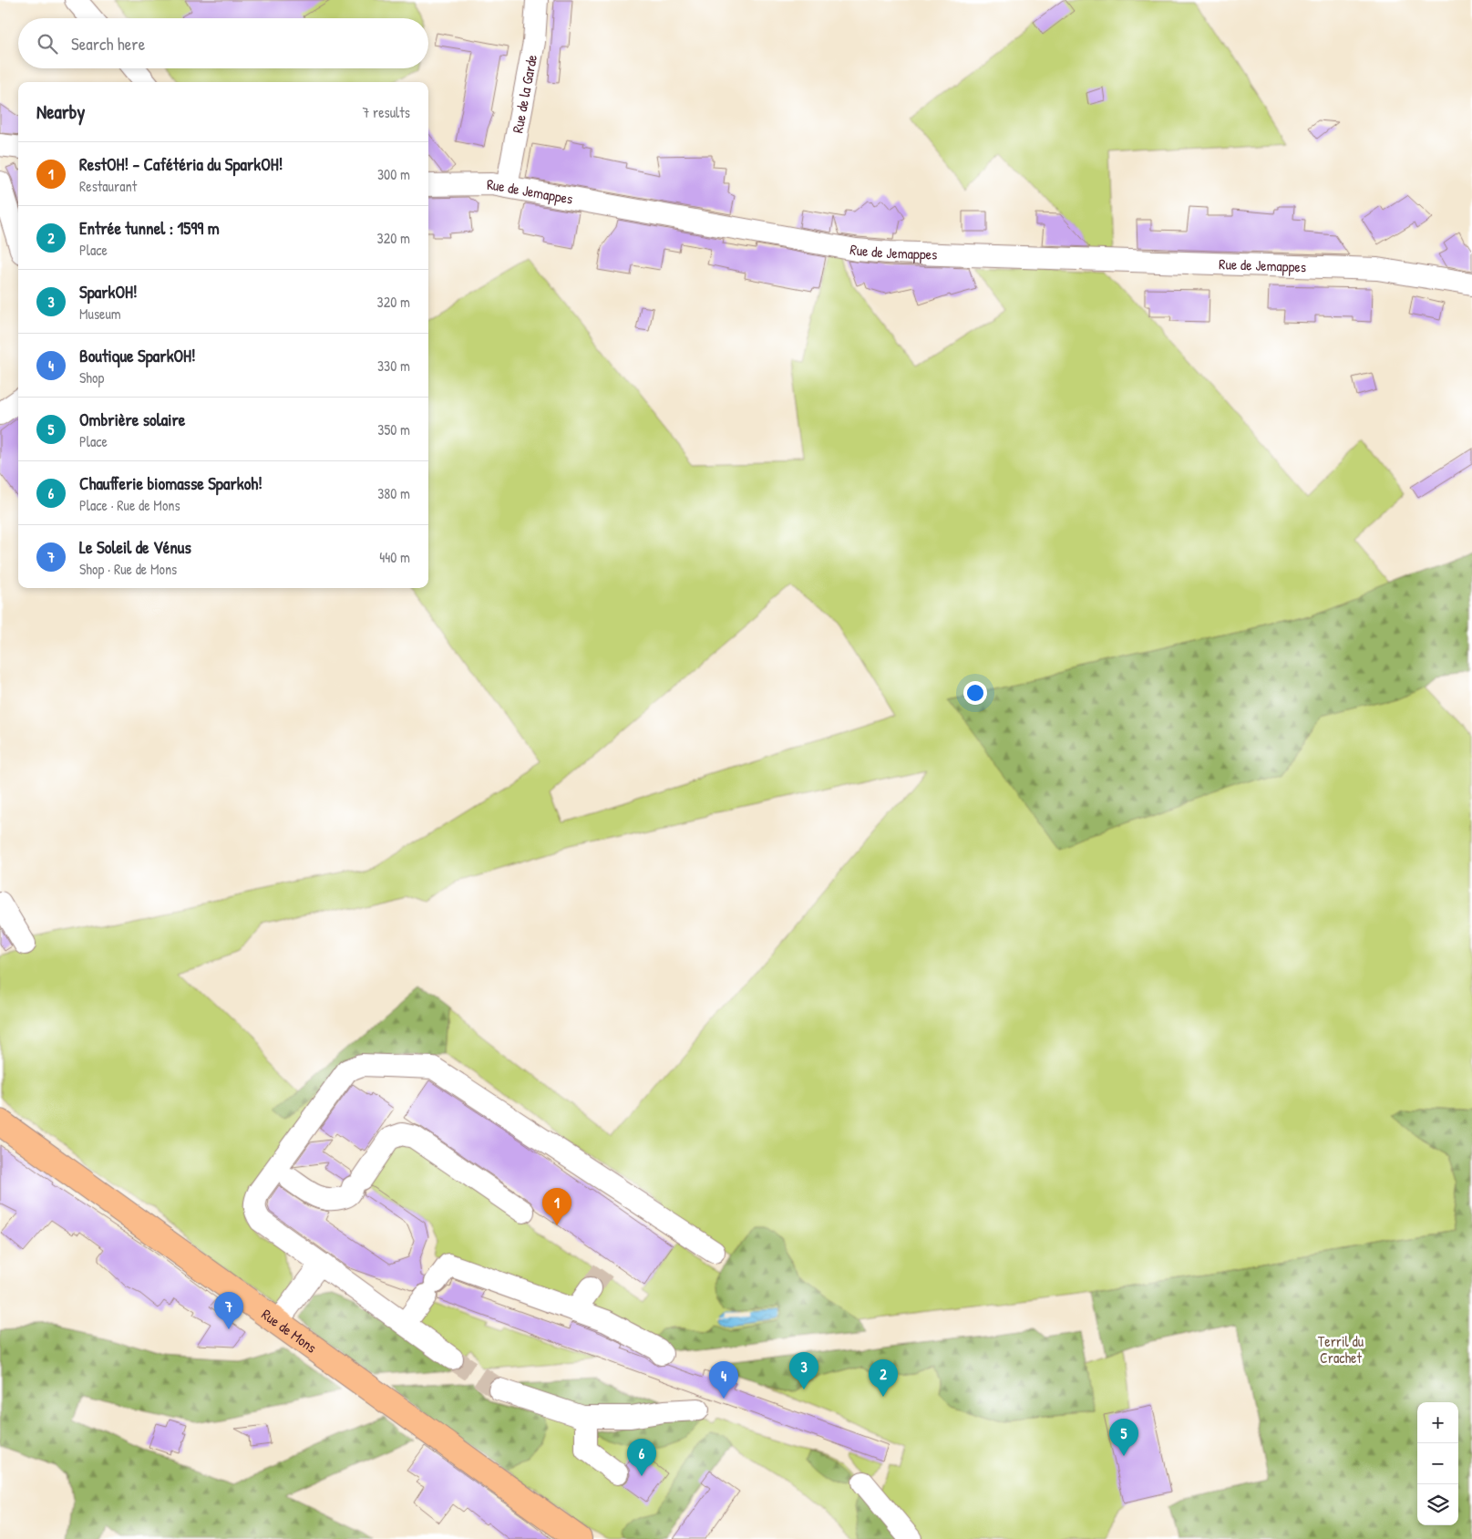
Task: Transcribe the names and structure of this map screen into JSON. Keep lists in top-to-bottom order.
{
  "streets": {
    "main road": ["Rue de Mons"],
    "street": ["Rue de la Garde", "Rue de Jemappes"]
  },
  "crossings": [
    ["Rue de la Garde", "Rue de Jemappes"]
  ],
  "parks": ["Terril du Crachet"],
  "page": {
    "search": "Search here",
    "heading": ["Nearby", "7 results"],
    "list": [
      {
        "mark": "1",
        "name": "RestOH! - Cafétéria du SparkOH!",
        "note": "Restaurant",
        "value": "300 m"
      },
      {
        "mark": "2",
        "name": "Entrée tunnel : 1599 m",
        "note": "Place",
        "value": "320 m"
      },
      {
        "mark": "3",
        "name": "SparkOH!",
        "note": "Museum",
        "value": "320 m"
      },
      {
        "mark": "4",
        "name": "Boutique SparkOH!",
        "note": "Shop",
        "value": "330 m"
      },
      {
        "mark": "5",
        "name": "Ombrière solaire",
        "note": "Place",
        "value": "350 m"
      },
      {
        "mark": "6",
        "name": "Chaufferie biomasse Sparkoh!",
        "note": "Place · Rue de Mons",
        "value": "380 m"
      },
      {
        "mark": "7",
        "name": "Le Soleil de Vénus",
        "note": "Shop · Rue de Mons",
        "value": "440 m"
      }
    ],
    "pins": [
      "1",
      "7",
      "3",
      "2",
      "4",
      "5",
      "6"
    ],
    "map_buttons": ["+", "−"]
  }
}
